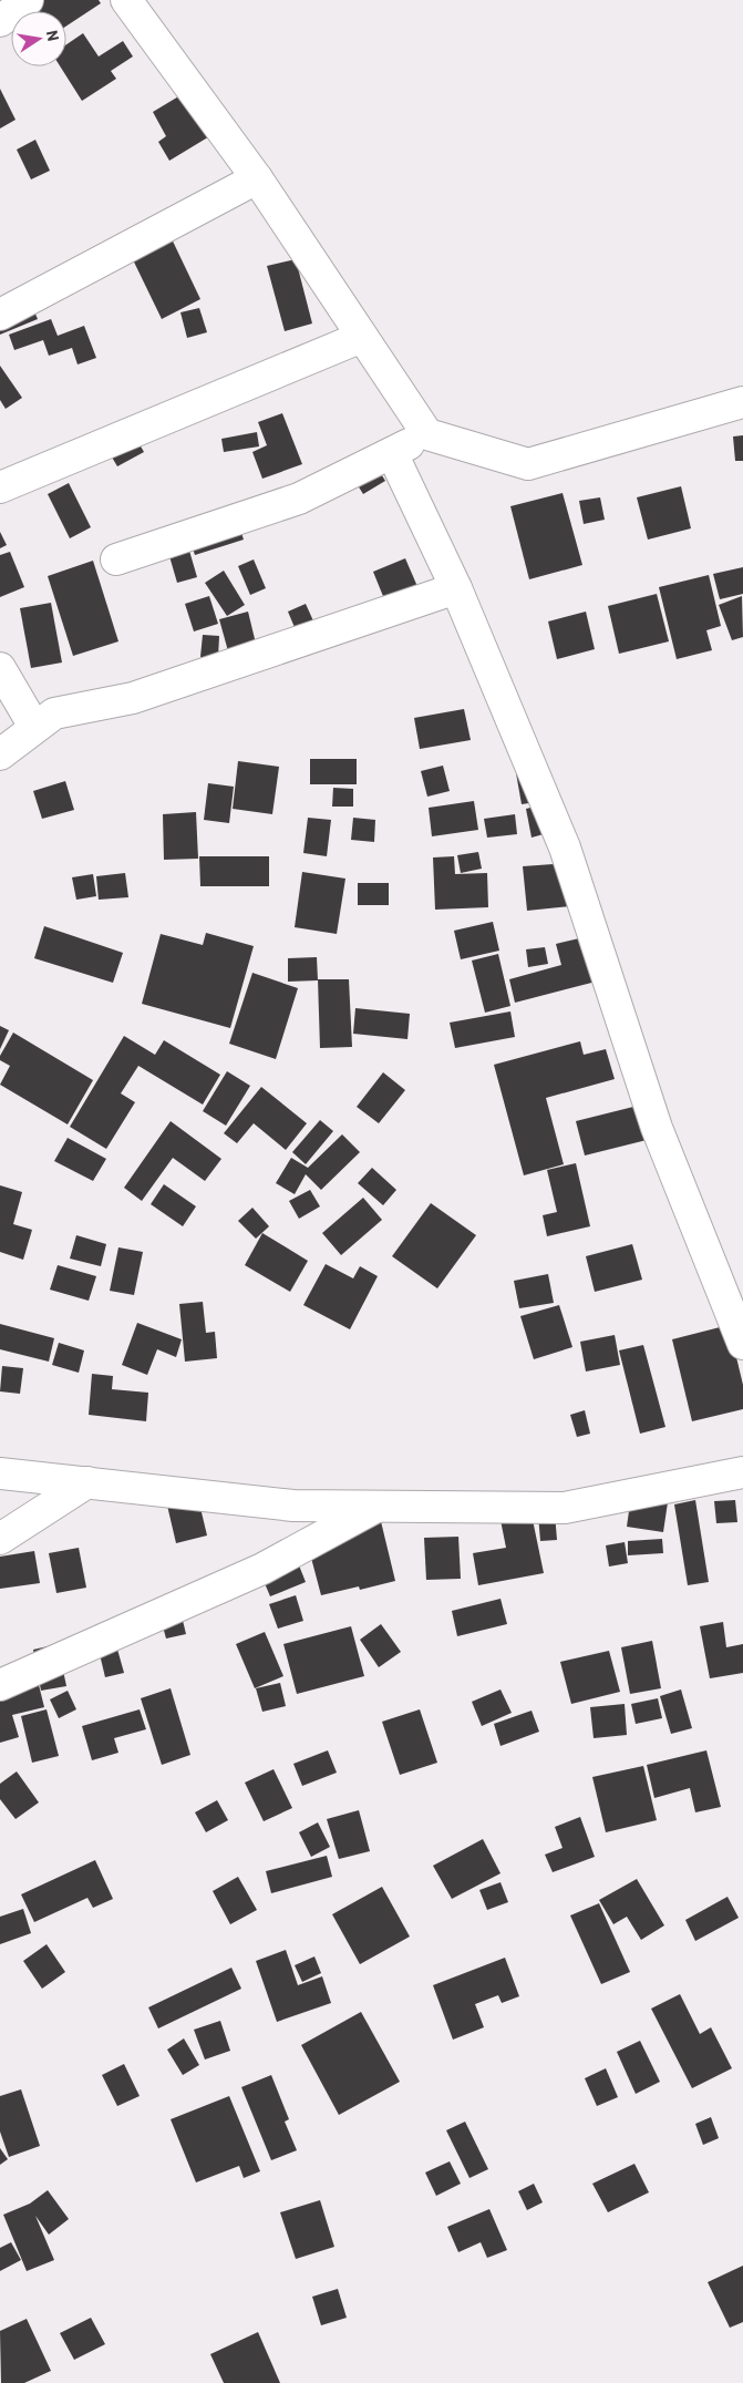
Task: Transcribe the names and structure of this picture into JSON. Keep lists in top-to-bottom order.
{
  "north": "right"
}
